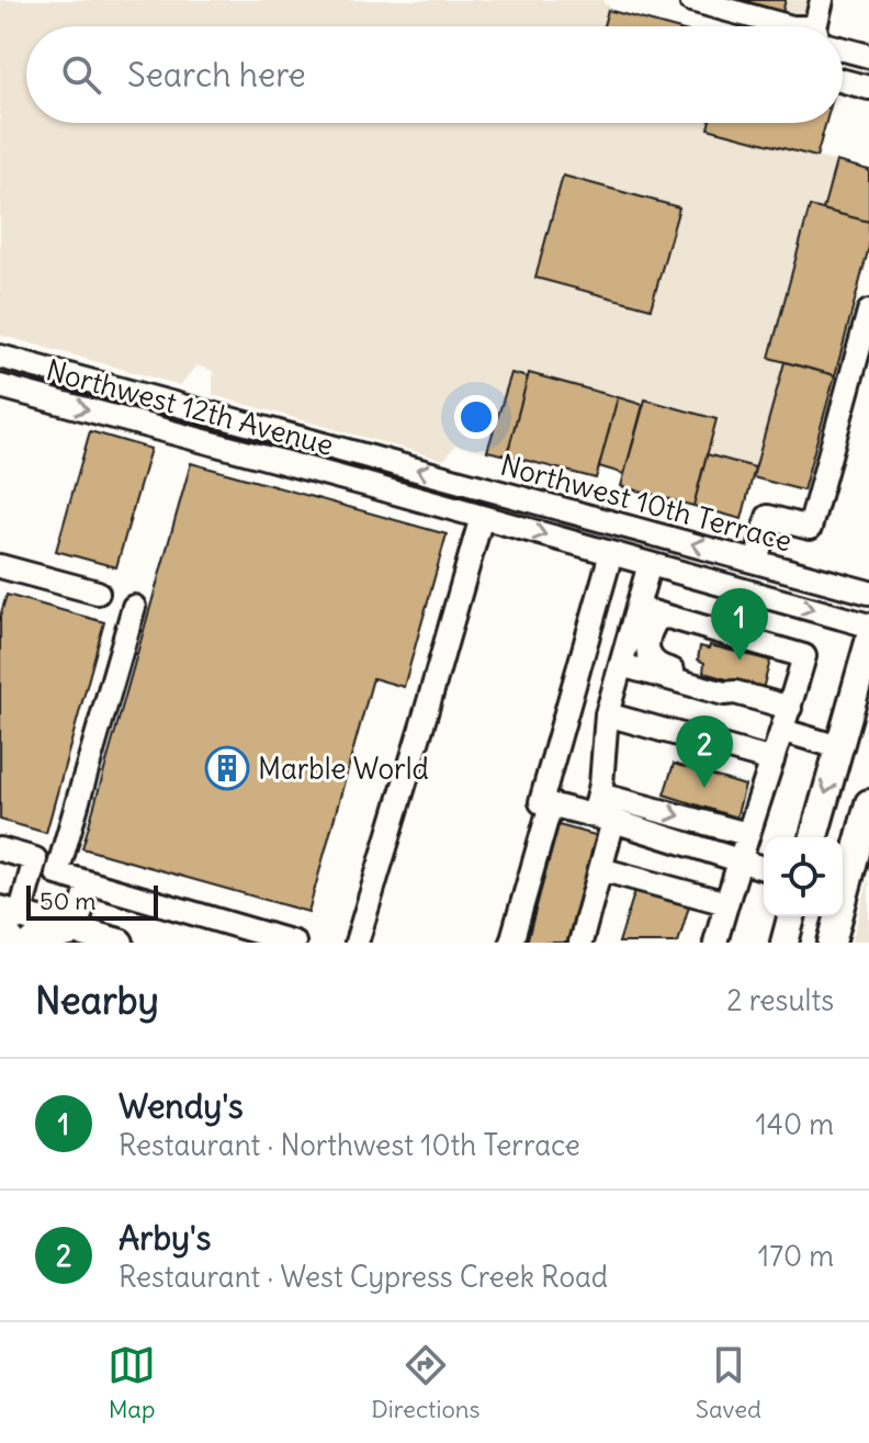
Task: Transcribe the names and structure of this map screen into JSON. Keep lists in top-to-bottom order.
{
  "streets": {
    "street": ["Northwest 12th Avenue", "Northwest 10th Terrace"]
  },
  "crossings": [
    ["Northwest 12th Avenue", "Northwest 10th Terrace"]
  ],
  "places": {
    "building": ["Marble World"]
  },
  "scale_bar": "50 m",
  "page": {
    "search": "Search here",
    "pins": ["1", "2"],
    "scale": "50 m",
    "heading": ["Nearby", "2 results"],
    "list": [
      {
        "mark": "1",
        "name": "Wendy's",
        "note": "Restaurant · Northwest 10th Terrace",
        "value": "140 m"
      },
      {
        "mark": "2",
        "name": "Arby's",
        "note": "Restaurant · West Cypress Creek Road",
        "value": "170 m"
      }
    ],
    "nav": ["Map", "Directions", "Saved"]
  }
}
